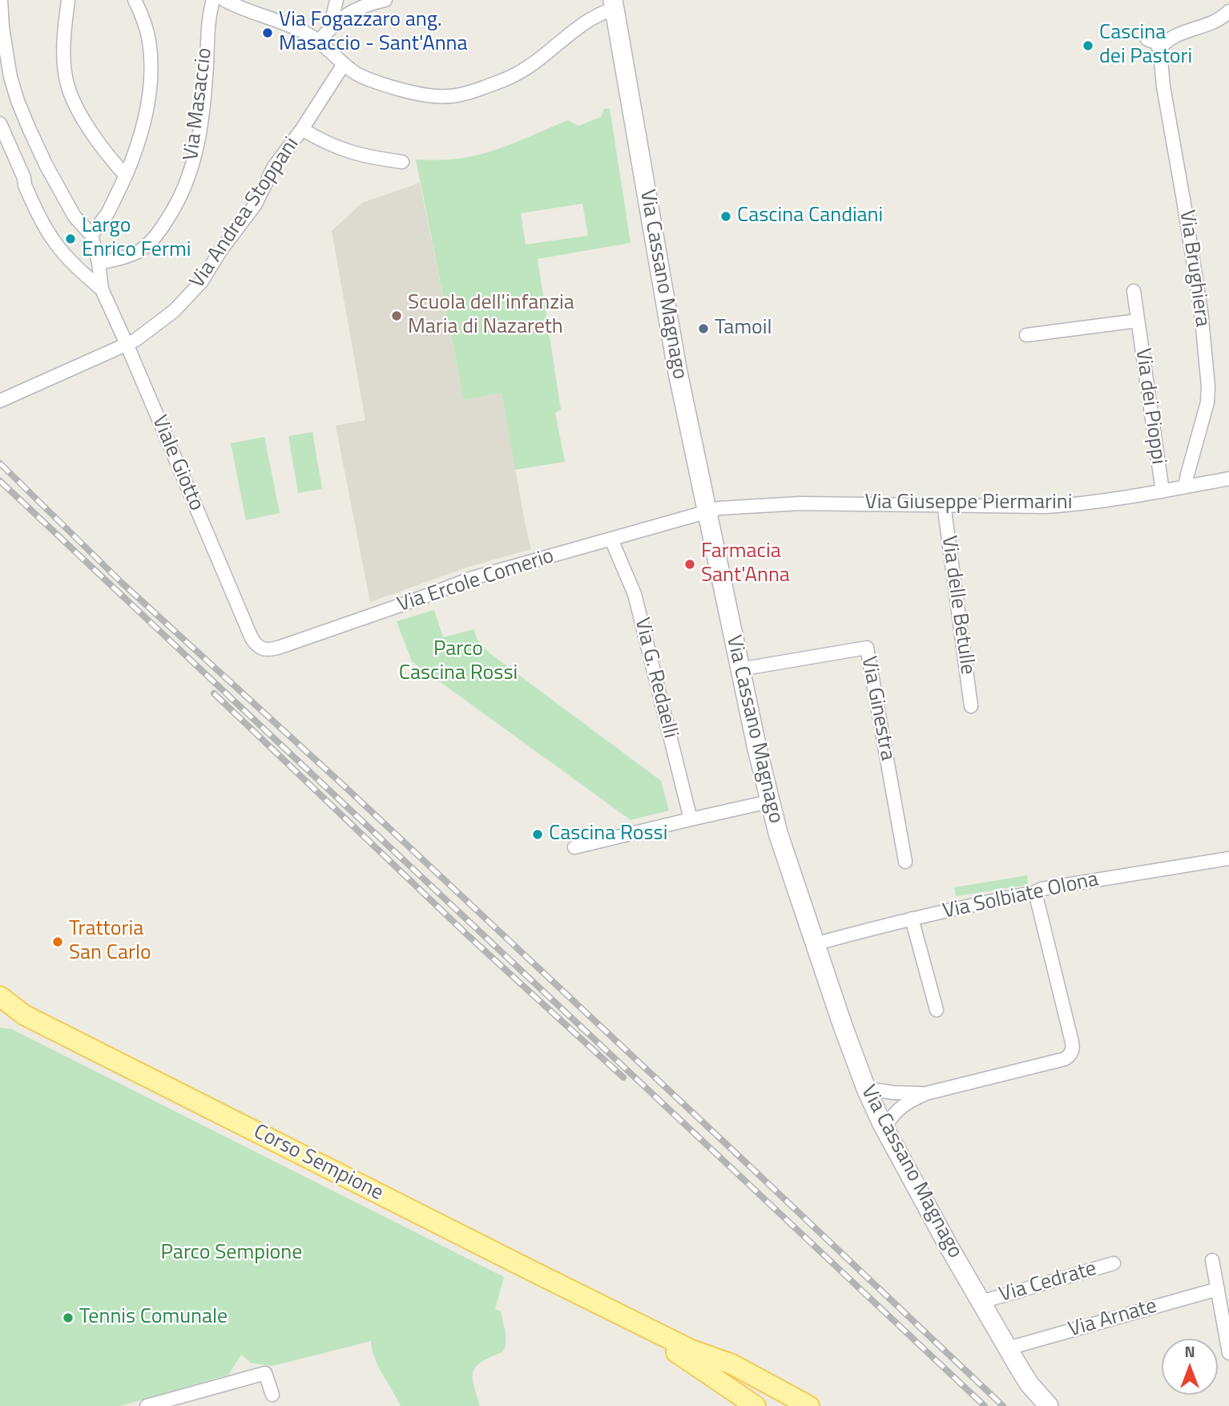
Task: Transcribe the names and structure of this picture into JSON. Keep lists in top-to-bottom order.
{
  "streets": {
    "main road": ["Corso Sempione"],
    "street": [
      "Via Masaccio",
      "Via Andrea Stoppani",
      "Via Brughiera",
      "Via Cassano Magnago",
      "Via dei Pioppi",
      "Viale Giotto",
      "Via Giuseppe Piermarini",
      "Via Ercole Comerio",
      "Via delle Betulle",
      "Via G. Redaelli",
      "Via Ginestra",
      "Via Solbiate Olona",
      "Via Cedrate",
      "Via Arnate"
    ]
  },
  "crossings": [
    ["Via Masaccio", "Viale Giotto"],
    ["Via Andrea Stoppani", "Viale Giotto"],
    ["Via Brughiera", "Via Giuseppe Piermarini"],
    ["Via Cassano Magnago", "Via Giuseppe Piermarini"],
    ["Via Cassano Magnago", "Via Ercole Comerio"],
    ["Via Cassano Magnago", "Via Ginestra"],
    ["Via Cassano Magnago", "Via Solbiate Olona"],
    ["Via Cassano Magnago", "Via Cedrate"],
    ["Via Cassano Magnago", "Via Arnate"],
    ["Via dei Pioppi", "Via Giuseppe Piermarini"],
    ["Viale Giotto", "Via Ercole Comerio"],
    ["Via Giuseppe Piermarini", "Via Ercole Comerio"],
    ["Via Giuseppe Piermarini", "Via delle Betulle"],
    ["Via Ercole Comerio", "Via G. Redaelli"]
  ],
  "parks": ["Parco Cascina Rossi", "Parco Sempione"],
  "places": [
    "Via Fogazzaro ang. Masaccio - Sant'Anna",
    "Cascina dei Pastori",
    "Cascina Candiani",
    "Largo Enrico Fermi",
    "Scuola dell'infanzia Maria di Nazareth",
    "Tamoil",
    "Farmacia Sant'Anna",
    "Cascina Rossi",
    "Trattoria San Carlo",
    "Tennis Comunale"
  ],
  "north": "top"
}
